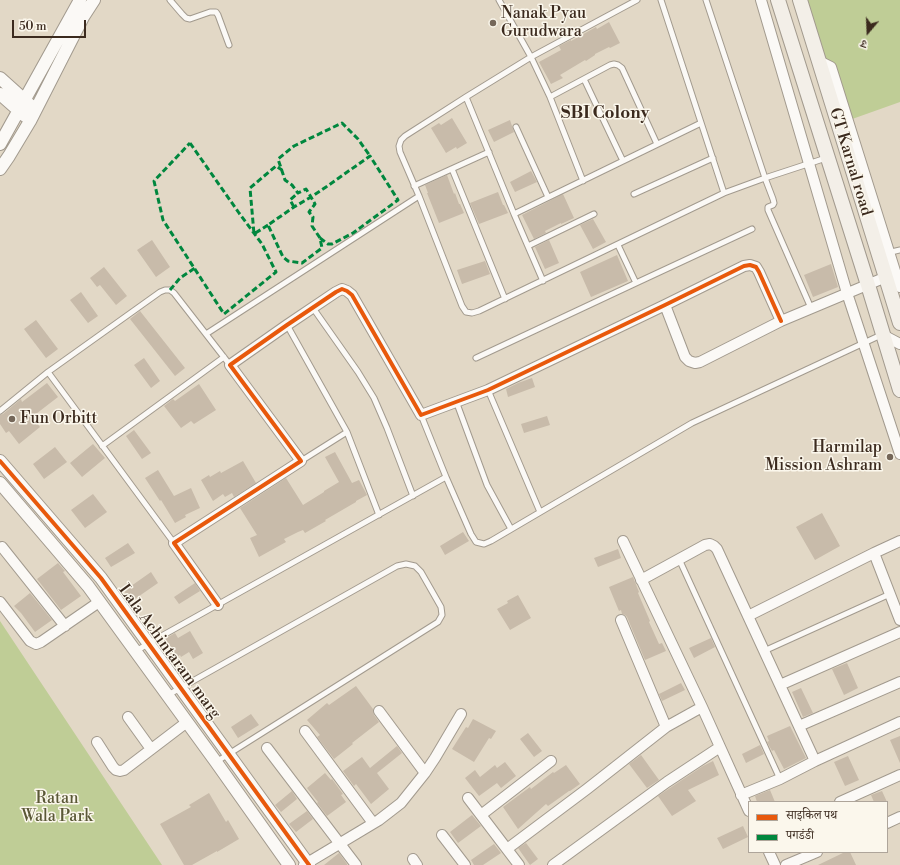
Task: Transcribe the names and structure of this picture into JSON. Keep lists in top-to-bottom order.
{
  "streets": {
    "main road": ["GT Karnal road"],
    "street": ["Lala Achintaram marg"]
  },
  "districts": ["SBI Colony"],
  "parks": ["Ratan Wala Park"],
  "places": ["Nanak Pyau Gurudwara", "Fun Orbitt", "Harmilap Mission Ashram"],
  "legend": ["साइकिल पथ", "पगडंडी"],
  "scale_bar": "50 m",
  "north": "bottom"
}
